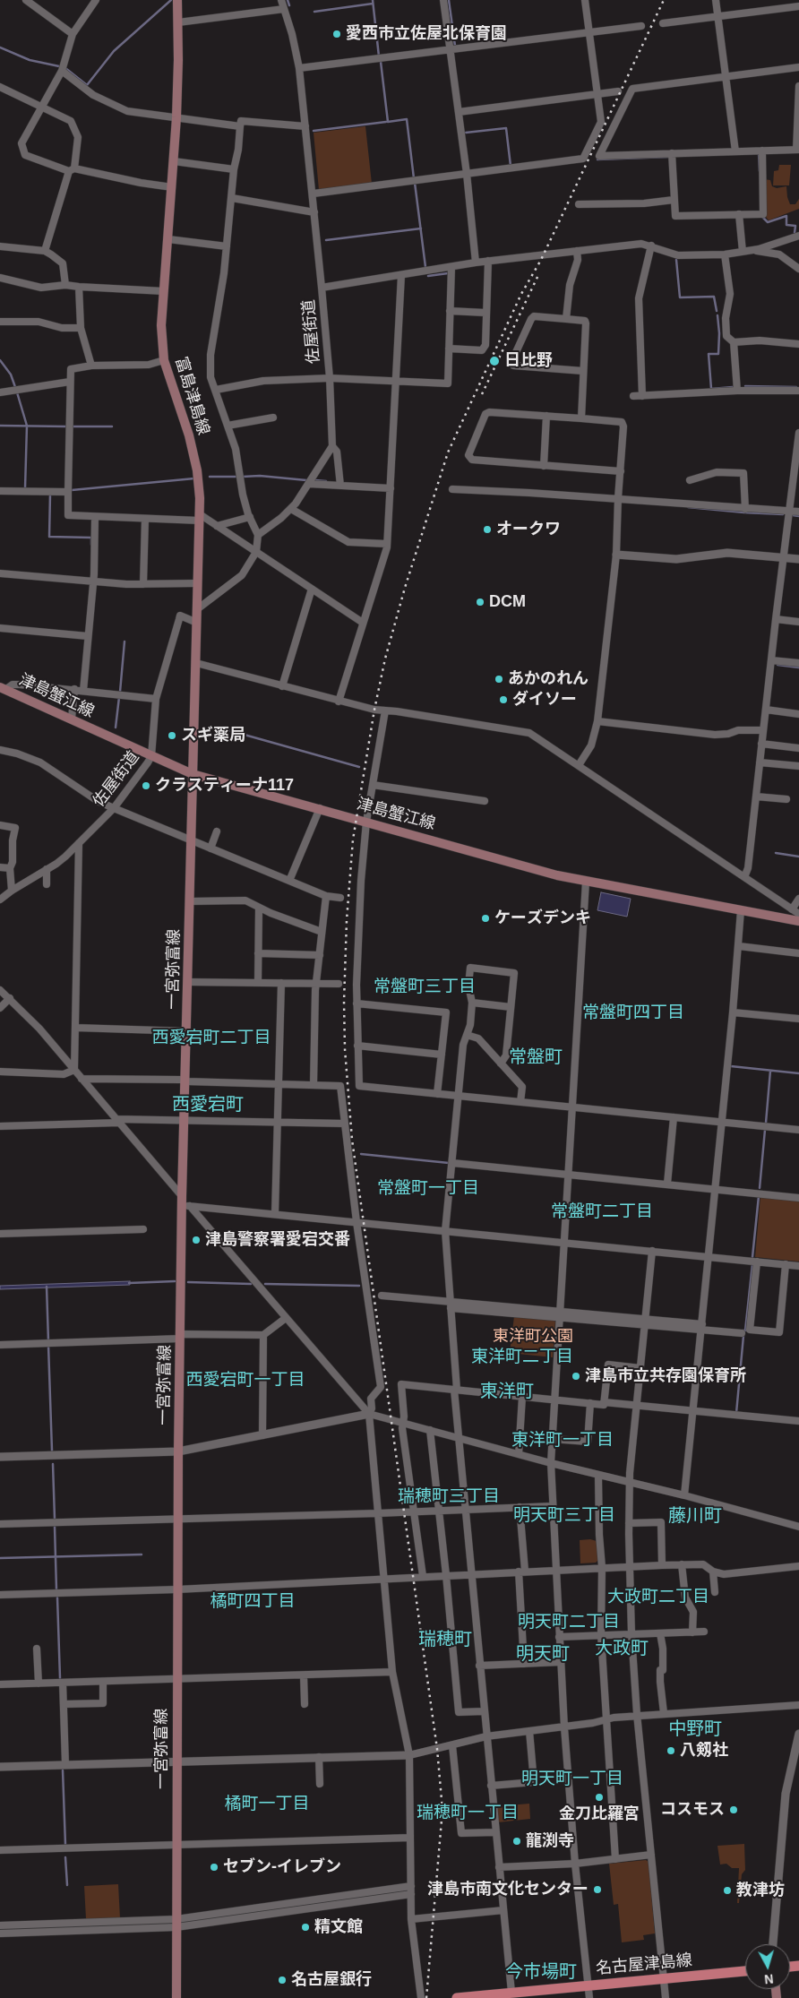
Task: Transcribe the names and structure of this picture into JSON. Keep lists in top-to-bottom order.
{
  "streets": {
    "main road": [
      "富島津島線",
      "津島蟹江線",
      "一宮弥富線",
      "名古屋津島線"
    ],
    "street": ["佐屋街道"]
  },
  "crossings": [
    ["佐屋街道", "富島津島線"],
    ["佐屋街道", "津島蟹江線"],
    ["富島津島線", "津島蟹江線"],
    ["富島津島線", "一宮弥富線"],
    ["津島蟹江線", "一宮弥富線"]
  ],
  "districts": [
    "常盤町三丁目",
    "常盤町四丁目",
    "西愛宕町二丁目",
    "常盤町",
    "西愛宕町",
    "常盤町一丁目",
    "常盤町二丁目",
    "東洋町二丁目",
    "西愛宕町一丁目",
    "東洋町",
    "東洋町一丁目",
    "瑞穂町三丁目",
    "明天町三丁目",
    "藤川町",
    "大政町二丁目",
    "橘町四丁目",
    "明天町二丁目",
    "瑞穂町",
    "大政町",
    "明天町",
    "中野町",
    "明天町一丁目",
    "橘町一丁目",
    "瑞穂町一丁目",
    "今市場町"
  ],
  "parks": ["東洋町公園"],
  "places": [
    "愛西市立佐屋北保育園",
    "日比野",
    "オークワ",
    "DCM",
    "あかのれん",
    "ダイソー",
    "スギ薬局",
    "クラスティーナ117",
    "ケーズデンキ",
    "津島警察署愛宕交番",
    "津島市立共存園保育所",
    "八剱社",
    "金刀比羅宮",
    "コスモス",
    "龍渕寺",
    "セブン-イレブン",
    "津島市南文化センター",
    "教津坊",
    "精文館",
    "名古屋銀行"
  ],
  "north": "bottom"
}
